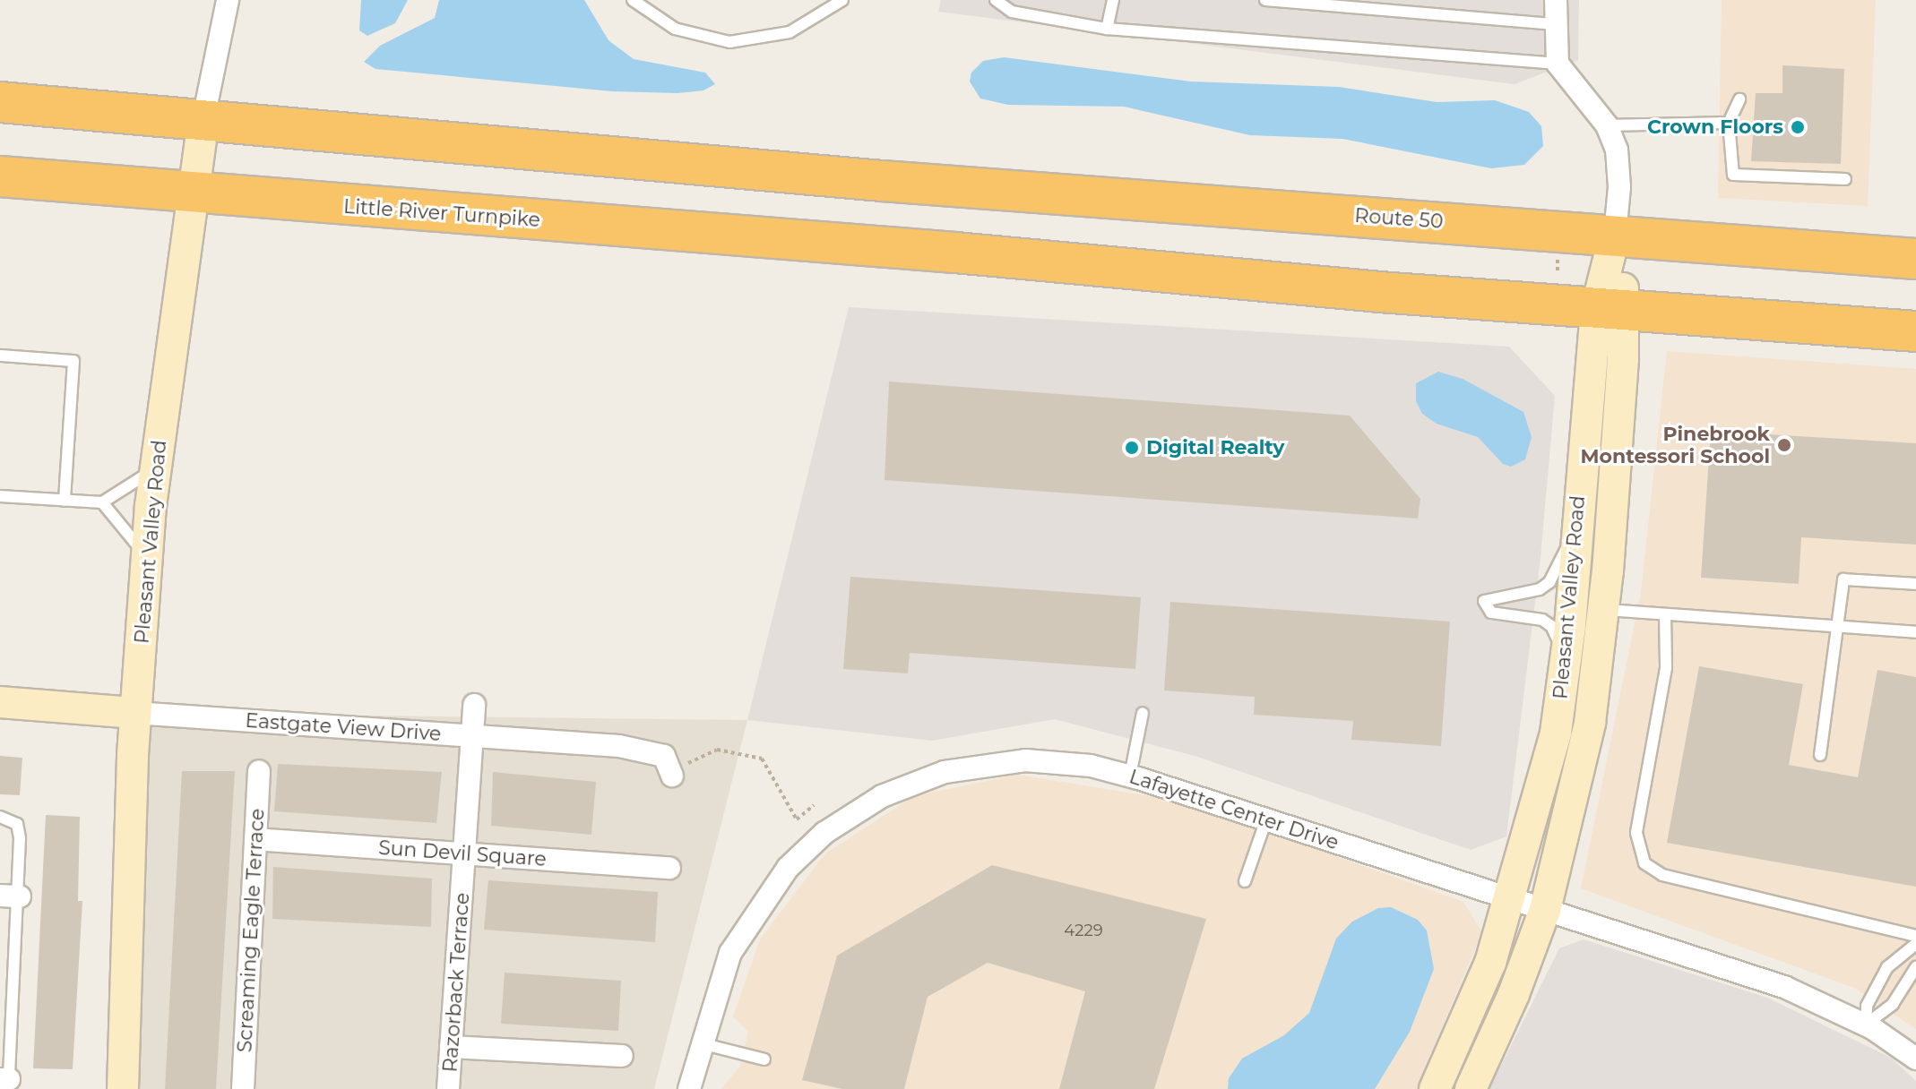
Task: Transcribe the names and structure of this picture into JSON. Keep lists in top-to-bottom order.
{
  "streets": {
    "highway": ["Little River Turnpike", "Route 50"],
    "main road": ["Pleasant Valley Road", "Eastgate View Drive"],
    "street": [
      "Lafayette Center Drive",
      "Sun Devil Square",
      "Screaming Eagle Terrace",
      "Razorback Terrace"
    ]
  },
  "crossings": [
    ["Little River Turnpike", "Pleasant Valley Road"],
    ["Route 50", "Pleasant Valley Road"],
    ["Pleasant Valley Road", "Eastgate View Drive"],
    ["Pleasant Valley Road", "Lafayette Center Drive"],
    ["Eastgate View Drive", "Razorback Terrace"],
    ["Sun Devil Square", "Screaming Eagle Terrace"],
    ["Sun Devil Square", "Razorback Terrace"]
  ],
  "places": ["Crown Floors", "Pinebrook Montessori School", "Digital Realty"],
  "house_numbers": ["4229"]
}
